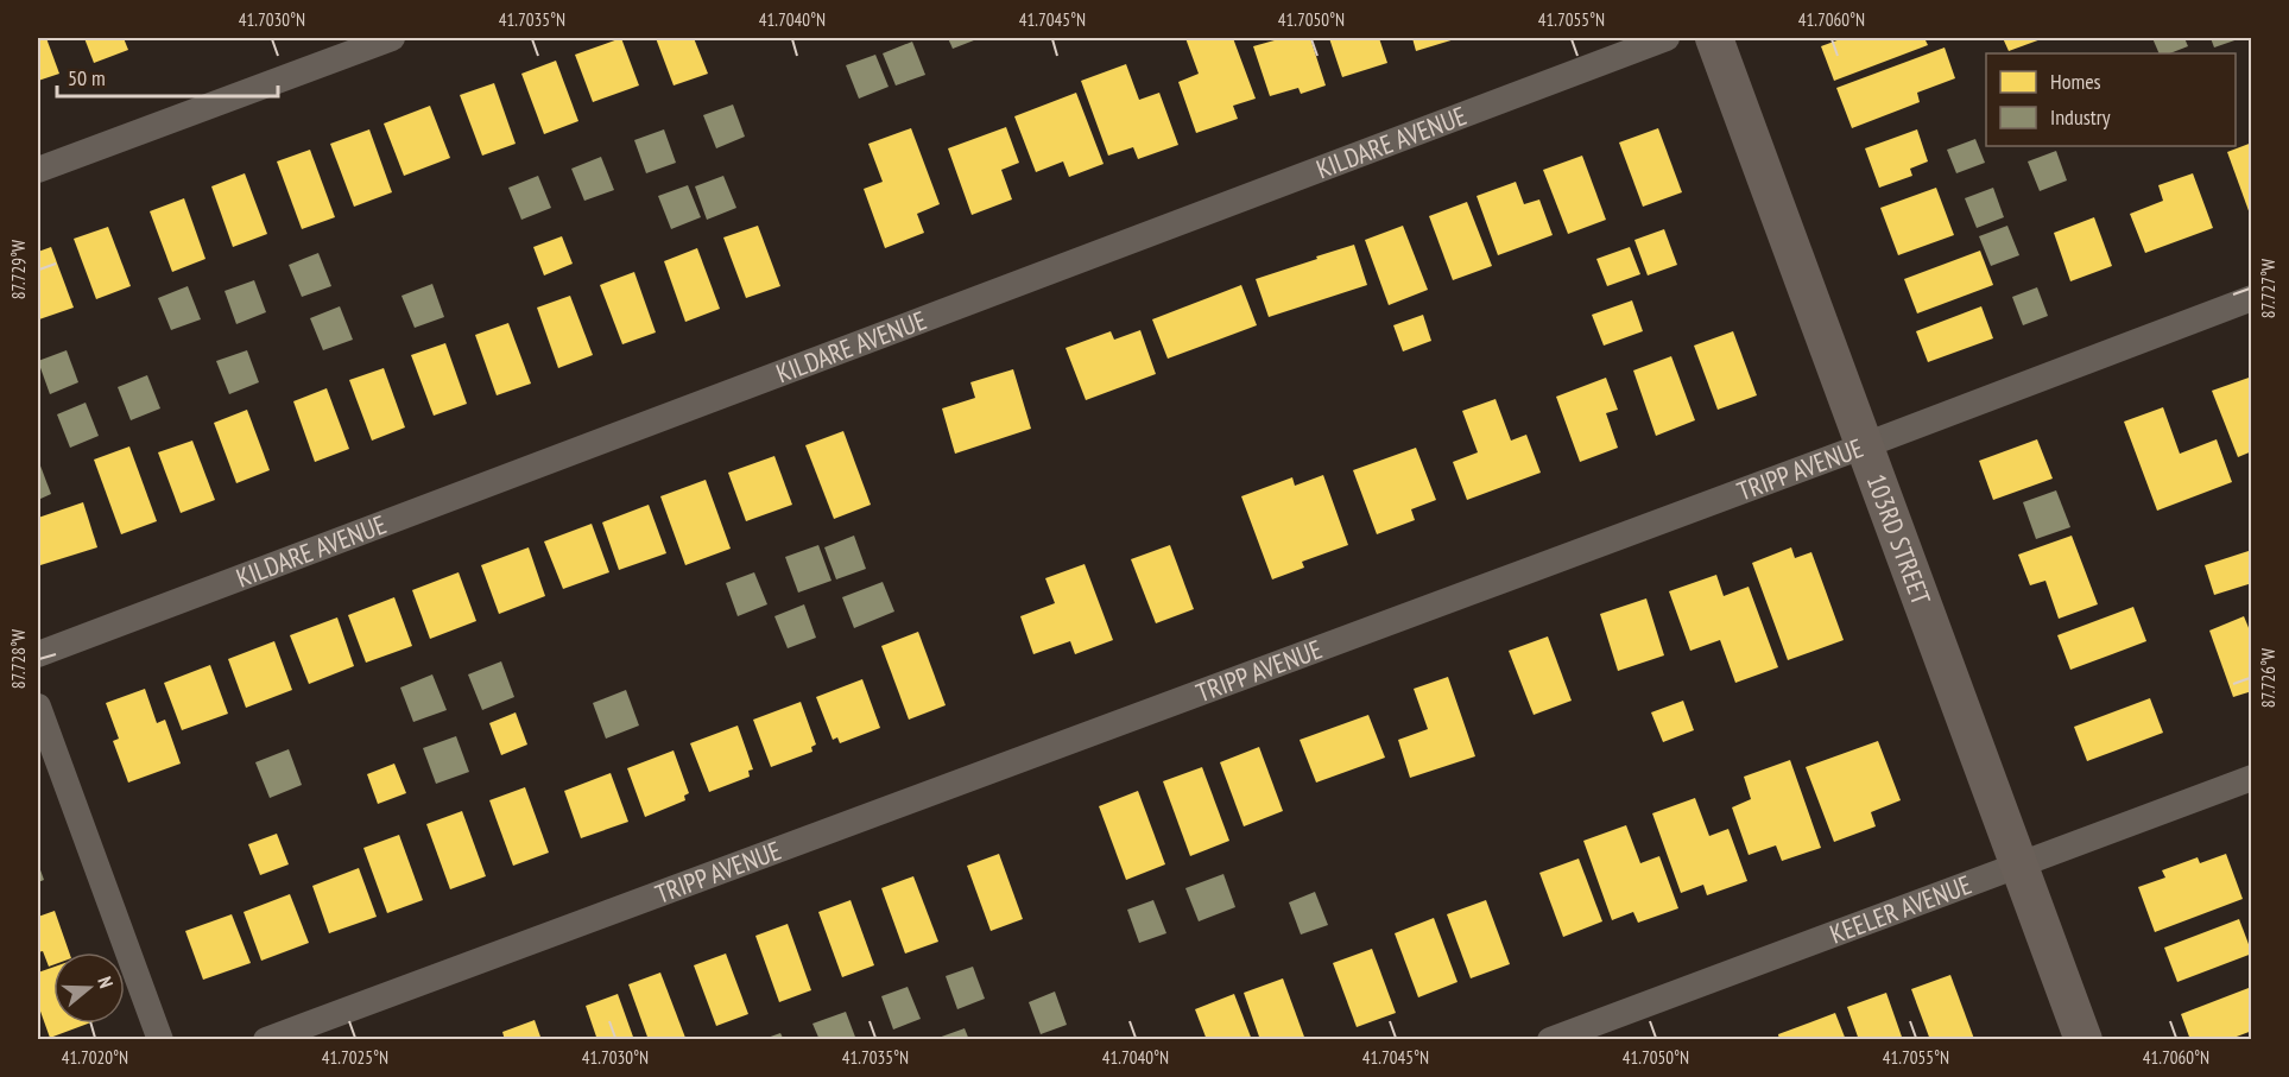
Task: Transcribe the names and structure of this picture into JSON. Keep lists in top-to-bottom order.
{
  "streets": {
    "main road": ["103RD STREET"],
    "street": ["KILDARE AVENUE", "TRIPP AVENUE", "KEELER AVENUE"]
  },
  "crossings": [
    ["TRIPP AVENUE", "103RD STREET"],
    ["103RD STREET", "KEELER AVENUE"]
  ],
  "legend": ["Homes", "Industry"],
  "scale_bar": "50 m",
  "north": "right",
  "coordinates": [
    "41.7030°N",
    "41.7035°N",
    "41.7040°N",
    "41.7045°N",
    "41.7050°N",
    "41.7055°N",
    "41.7060°N",
    "87.729°W",
    "87.727°W",
    "87.728°W",
    "87.726°W",
    "41.7020°N",
    "41.7025°N"
  ]
}
